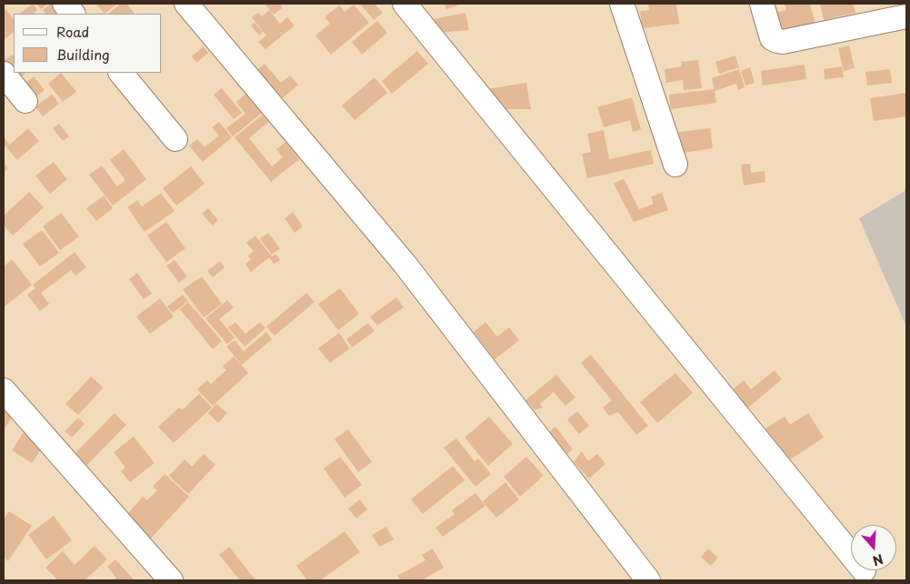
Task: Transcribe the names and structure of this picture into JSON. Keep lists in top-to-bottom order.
{
  "legend": ["Road", "Building"],
  "north": "bottom"
}
